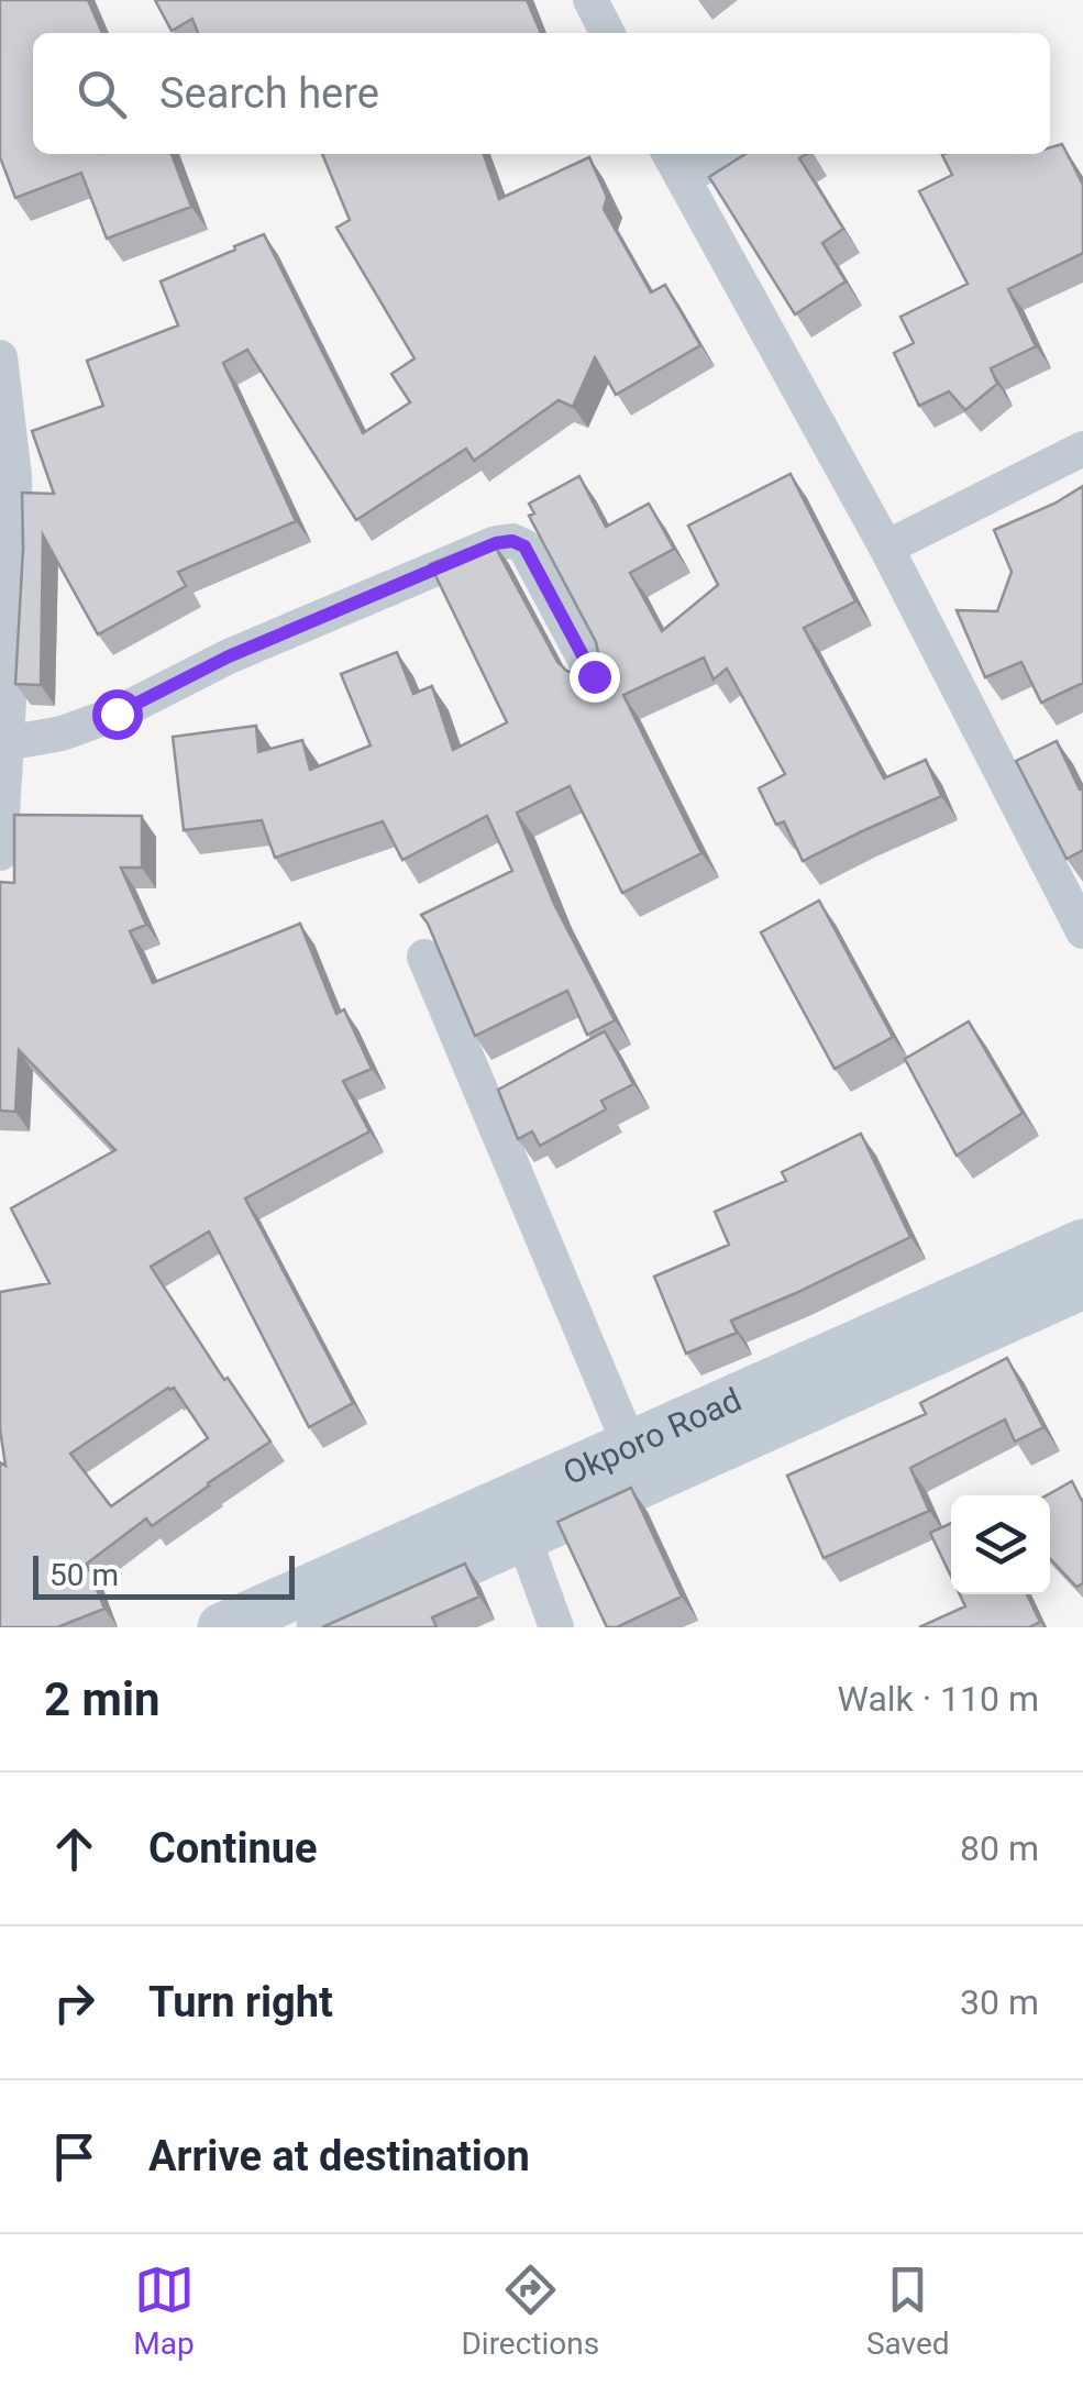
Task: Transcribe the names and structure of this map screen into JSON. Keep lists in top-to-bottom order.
{
  "streets": {
    "main road": ["Okporo Road"]
  },
  "scale_bar": "50 m",
  "page": {
    "search": "Search here",
    "scale": "50 m",
    "heading": ["2 min", "Walk · 110 m"],
    "list": [
      ["Continue", "80 m"],
      ["Turn right", "30 m"],
      "Arrive at destination"
    ],
    "nav": ["Map", "Directions", "Saved"]
  }
}
